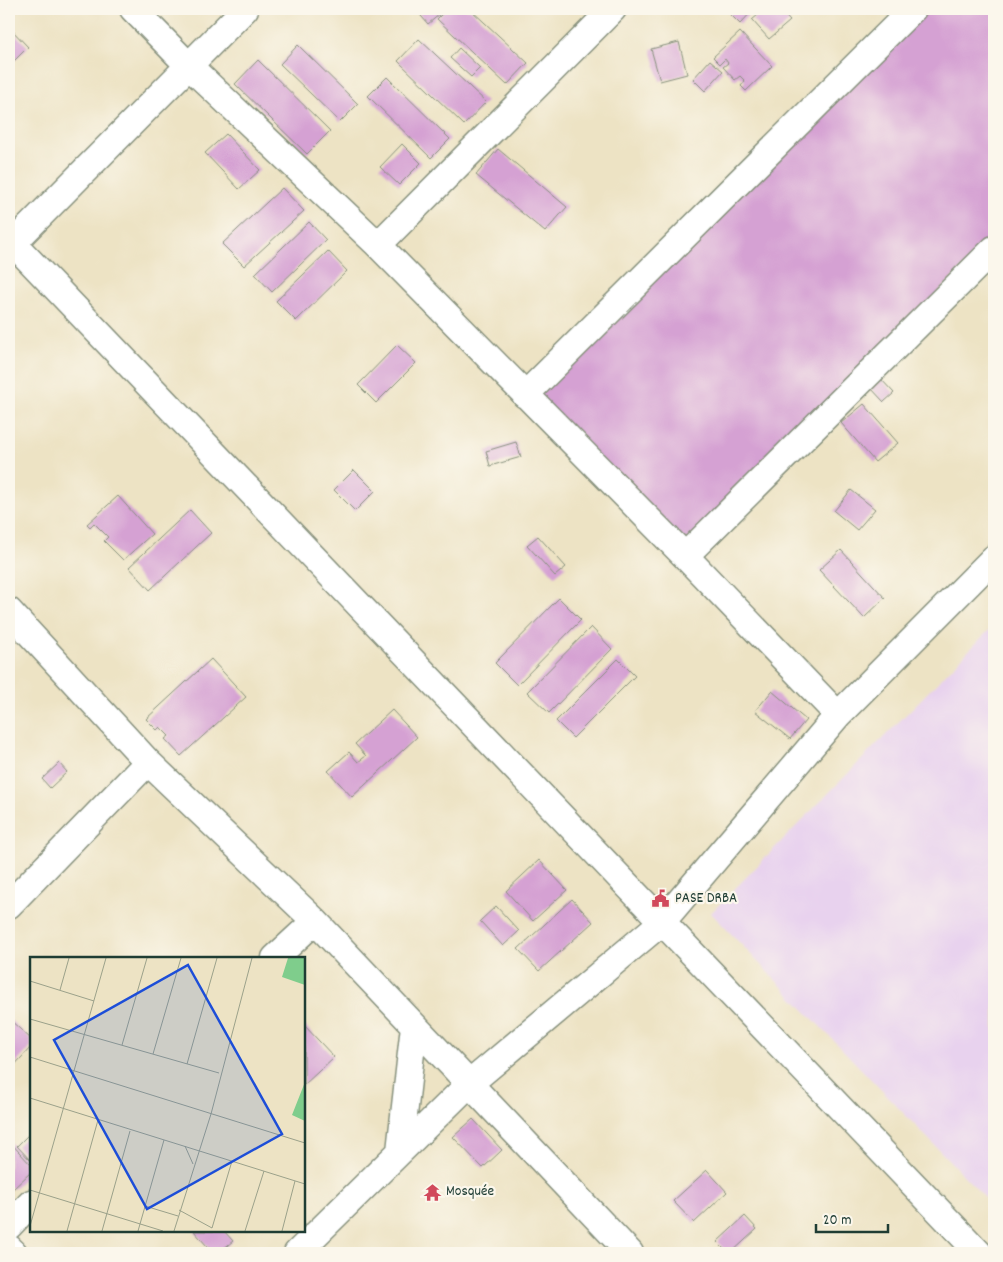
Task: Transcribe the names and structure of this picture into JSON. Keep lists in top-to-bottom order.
{
  "places": {
    "public building": ["PASE DRBA"],
    "temple": ["Mosquée"]
  },
  "scale_bar": "20 m"
}
